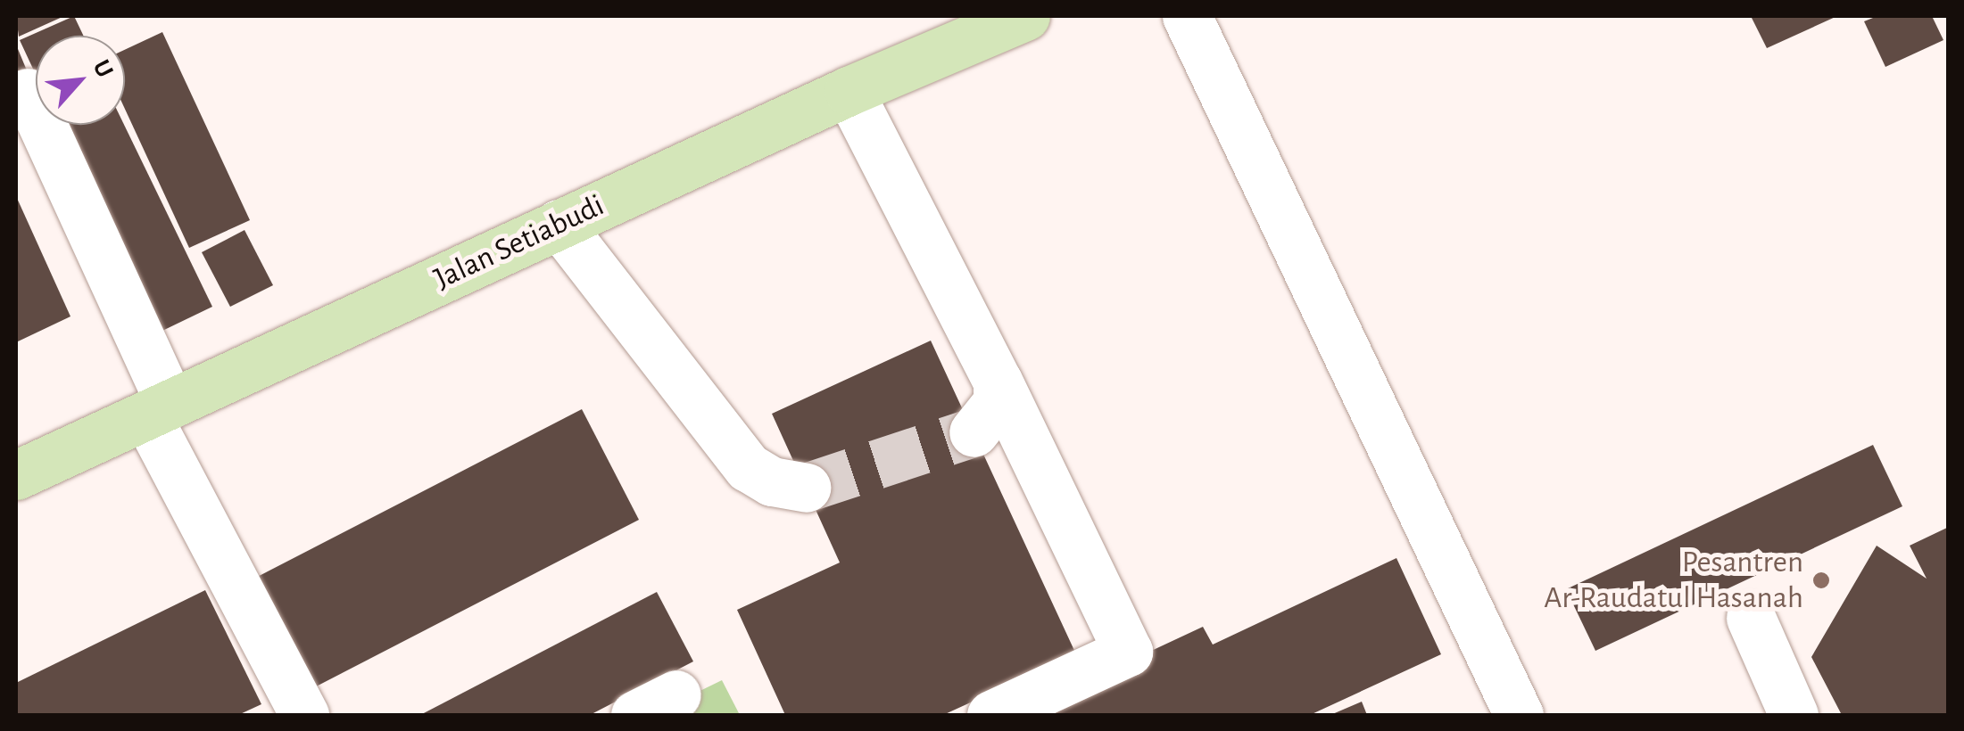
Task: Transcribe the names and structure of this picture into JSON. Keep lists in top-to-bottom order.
{
  "streets": {
    "main road": ["Jalan Setiabudi"]
  },
  "places": ["Pesantren Ar-Raudatul Hasanah"],
  "north": "top right"
}
